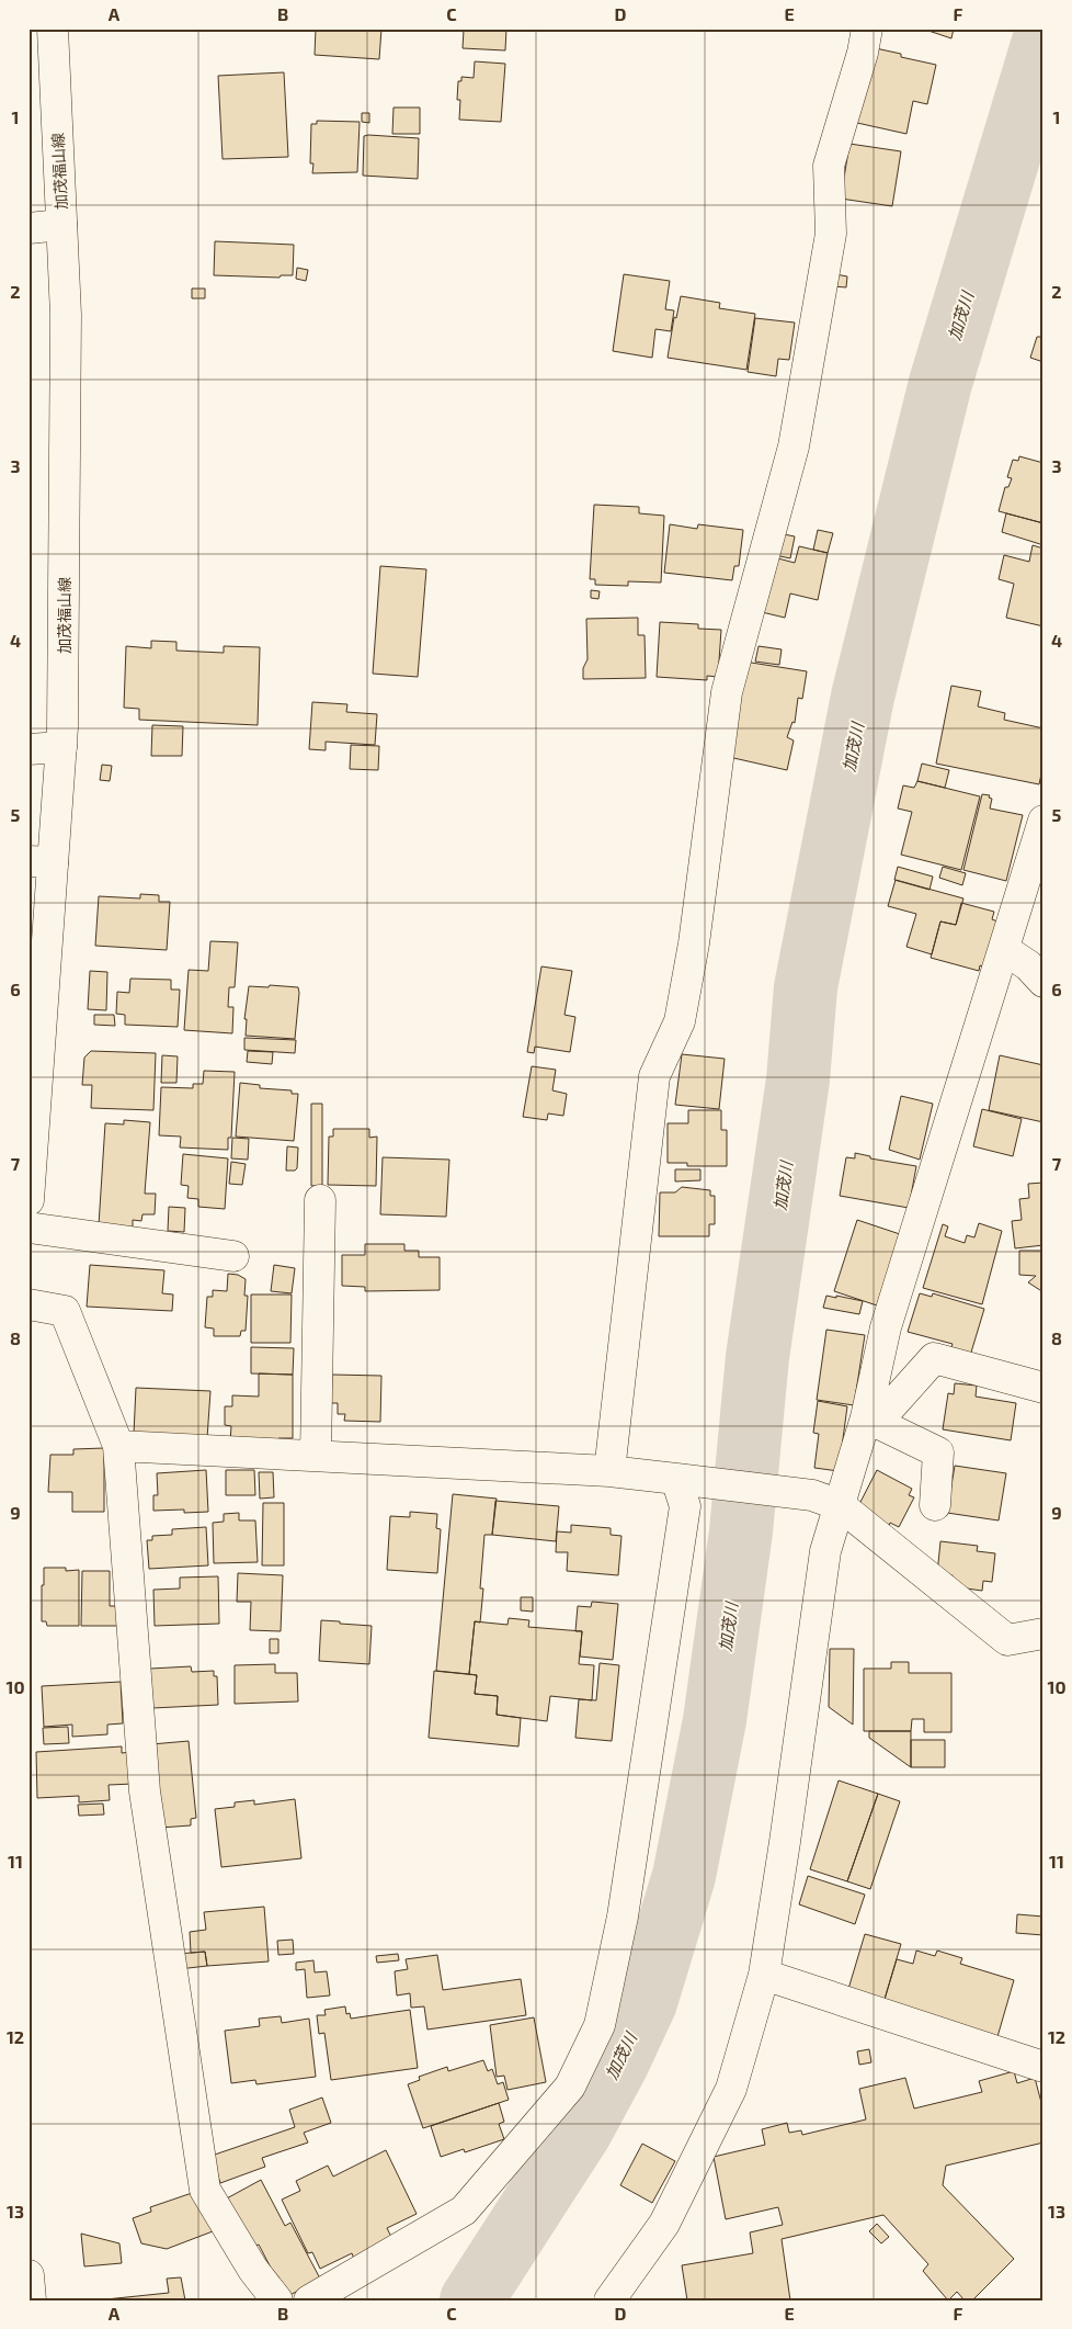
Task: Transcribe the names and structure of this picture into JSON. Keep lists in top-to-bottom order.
{
  "streets": {
    "street": ["加茂福山線"]
  },
  "water": ["加茂川"],
  "grid": {
    "columns": [
      "A",
      "B",
      "C",
      "D",
      "E",
      "F"
    ],
    "rows": [
      "1",
      "2",
      "3",
      "4",
      "5",
      "6",
      "7",
      "8",
      "9",
      "10",
      "11",
      "12",
      "13"
    ]
  }
}
